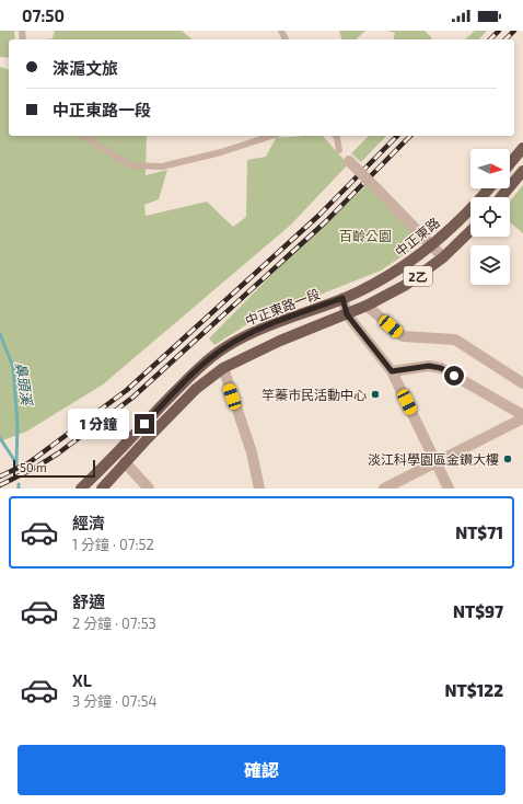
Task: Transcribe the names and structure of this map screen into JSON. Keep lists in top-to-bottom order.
{
  "streets": {
    "main road": ["中正東路", "2乙", "中正東路一段"]
  },
  "crossings": [
    ["中正東路", "中正東路一段"]
  ],
  "water": ["鼻頭溪"],
  "parks": ["百齡公園"],
  "places": ["竿蓁市民活動中心", "淡江科學園區金鑽大樓"],
  "scale_bar": "50 m",
  "north": "right",
  "page": {
    "status": "07:50",
    "banner": ["淶滬文旅", "中正東路一段"],
    "bubble": "1 分鐘",
    "scale": "50 m",
    "list": [
      {
        "name": "經濟",
        "note": "1 分鐘 · 07:52",
        "value": "NT$71"
      },
      {
        "name": "舒適",
        "note": "2 分鐘 · 07:53",
        "value": "NT$97"
      },
      {
        "name": "XL",
        "note": "3 分鐘 · 07:54",
        "value": "NT$122"
      }
    ],
    "buttons": "確認"
  }
}
